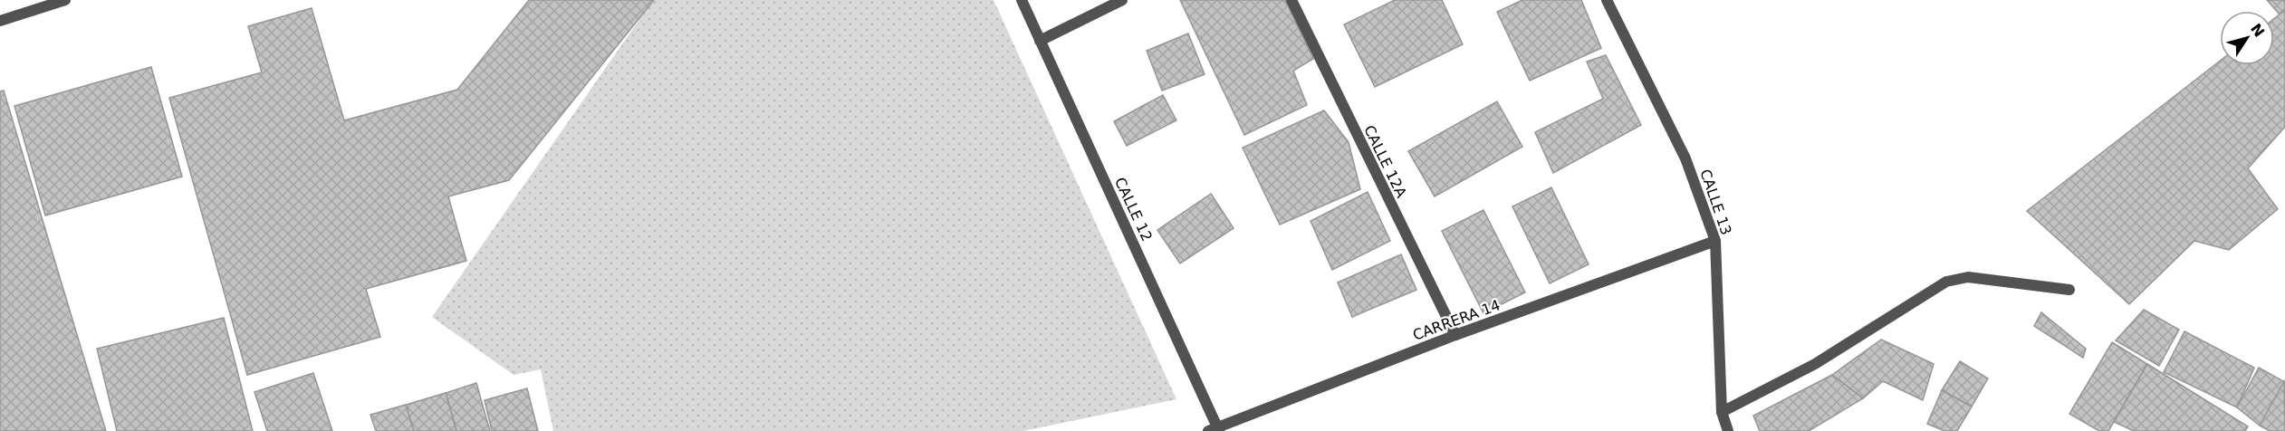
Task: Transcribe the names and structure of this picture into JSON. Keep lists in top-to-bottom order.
{
  "streets": {
    "street": [
      "CALLE 12A",
      "CALLE 13",
      "CALLE 12",
      "CARRERA 14"
    ]
  },
  "crossings": [
    ["CALLE 12A", "CARRERA 14"],
    ["CALLE 13", "CARRERA 14"],
    ["CALLE 12", "CARRERA 14"]
  ],
  "north": "top right"
}
